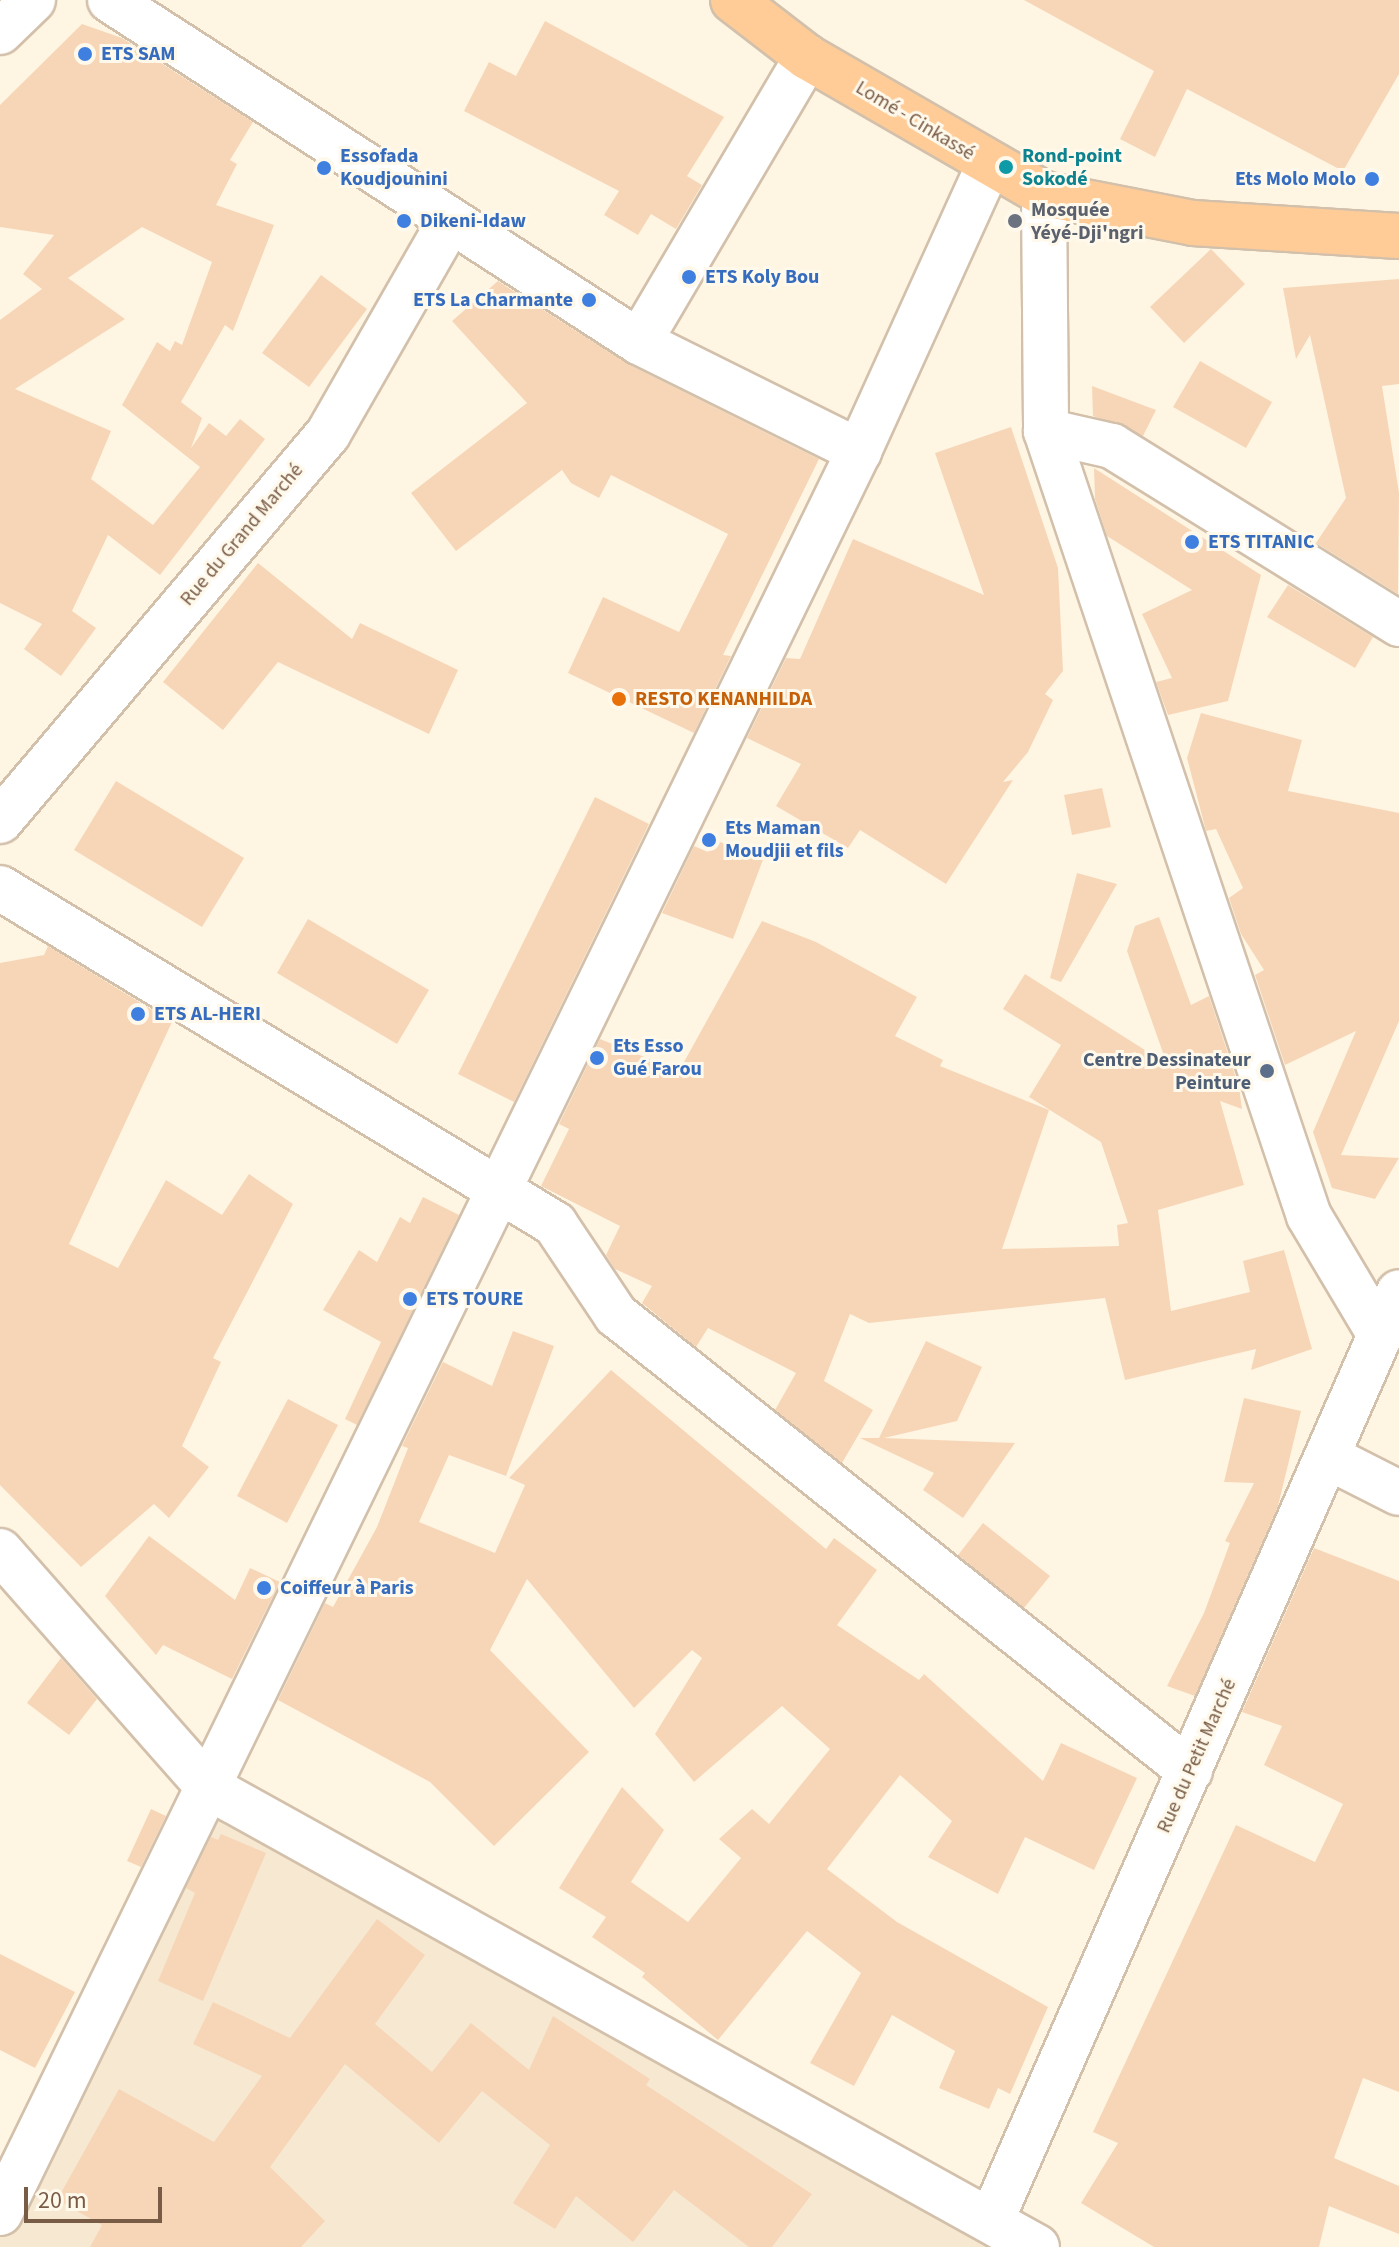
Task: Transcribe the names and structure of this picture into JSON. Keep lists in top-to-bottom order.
{
  "streets": {
    "highway": ["Lomé - Cinkassé"],
    "street": ["Rue du Grand Marché", "Rue du Petit Marché"]
  },
  "places": [
    "ETS SAM",
    "Rond-point Sokodé",
    "Essofada Koudjounini",
    "Ets Molo Molo",
    "Dikeni-Idaw",
    "Mosquée Yéyé-Dji'ngri",
    "ETS Koly Bou",
    "ETS La Charmante",
    "ETS TITANIC",
    "RESTO KENANHILDA",
    "Ets Maman Moudjii et fils",
    "ETS AL-HERI",
    "Ets Esso Gué Farou",
    "Centre Dessinateur Peinture",
    "ETS TOURE",
    "Coiffeur à Paris"
  ],
  "scale_bar": "20 m"
}
